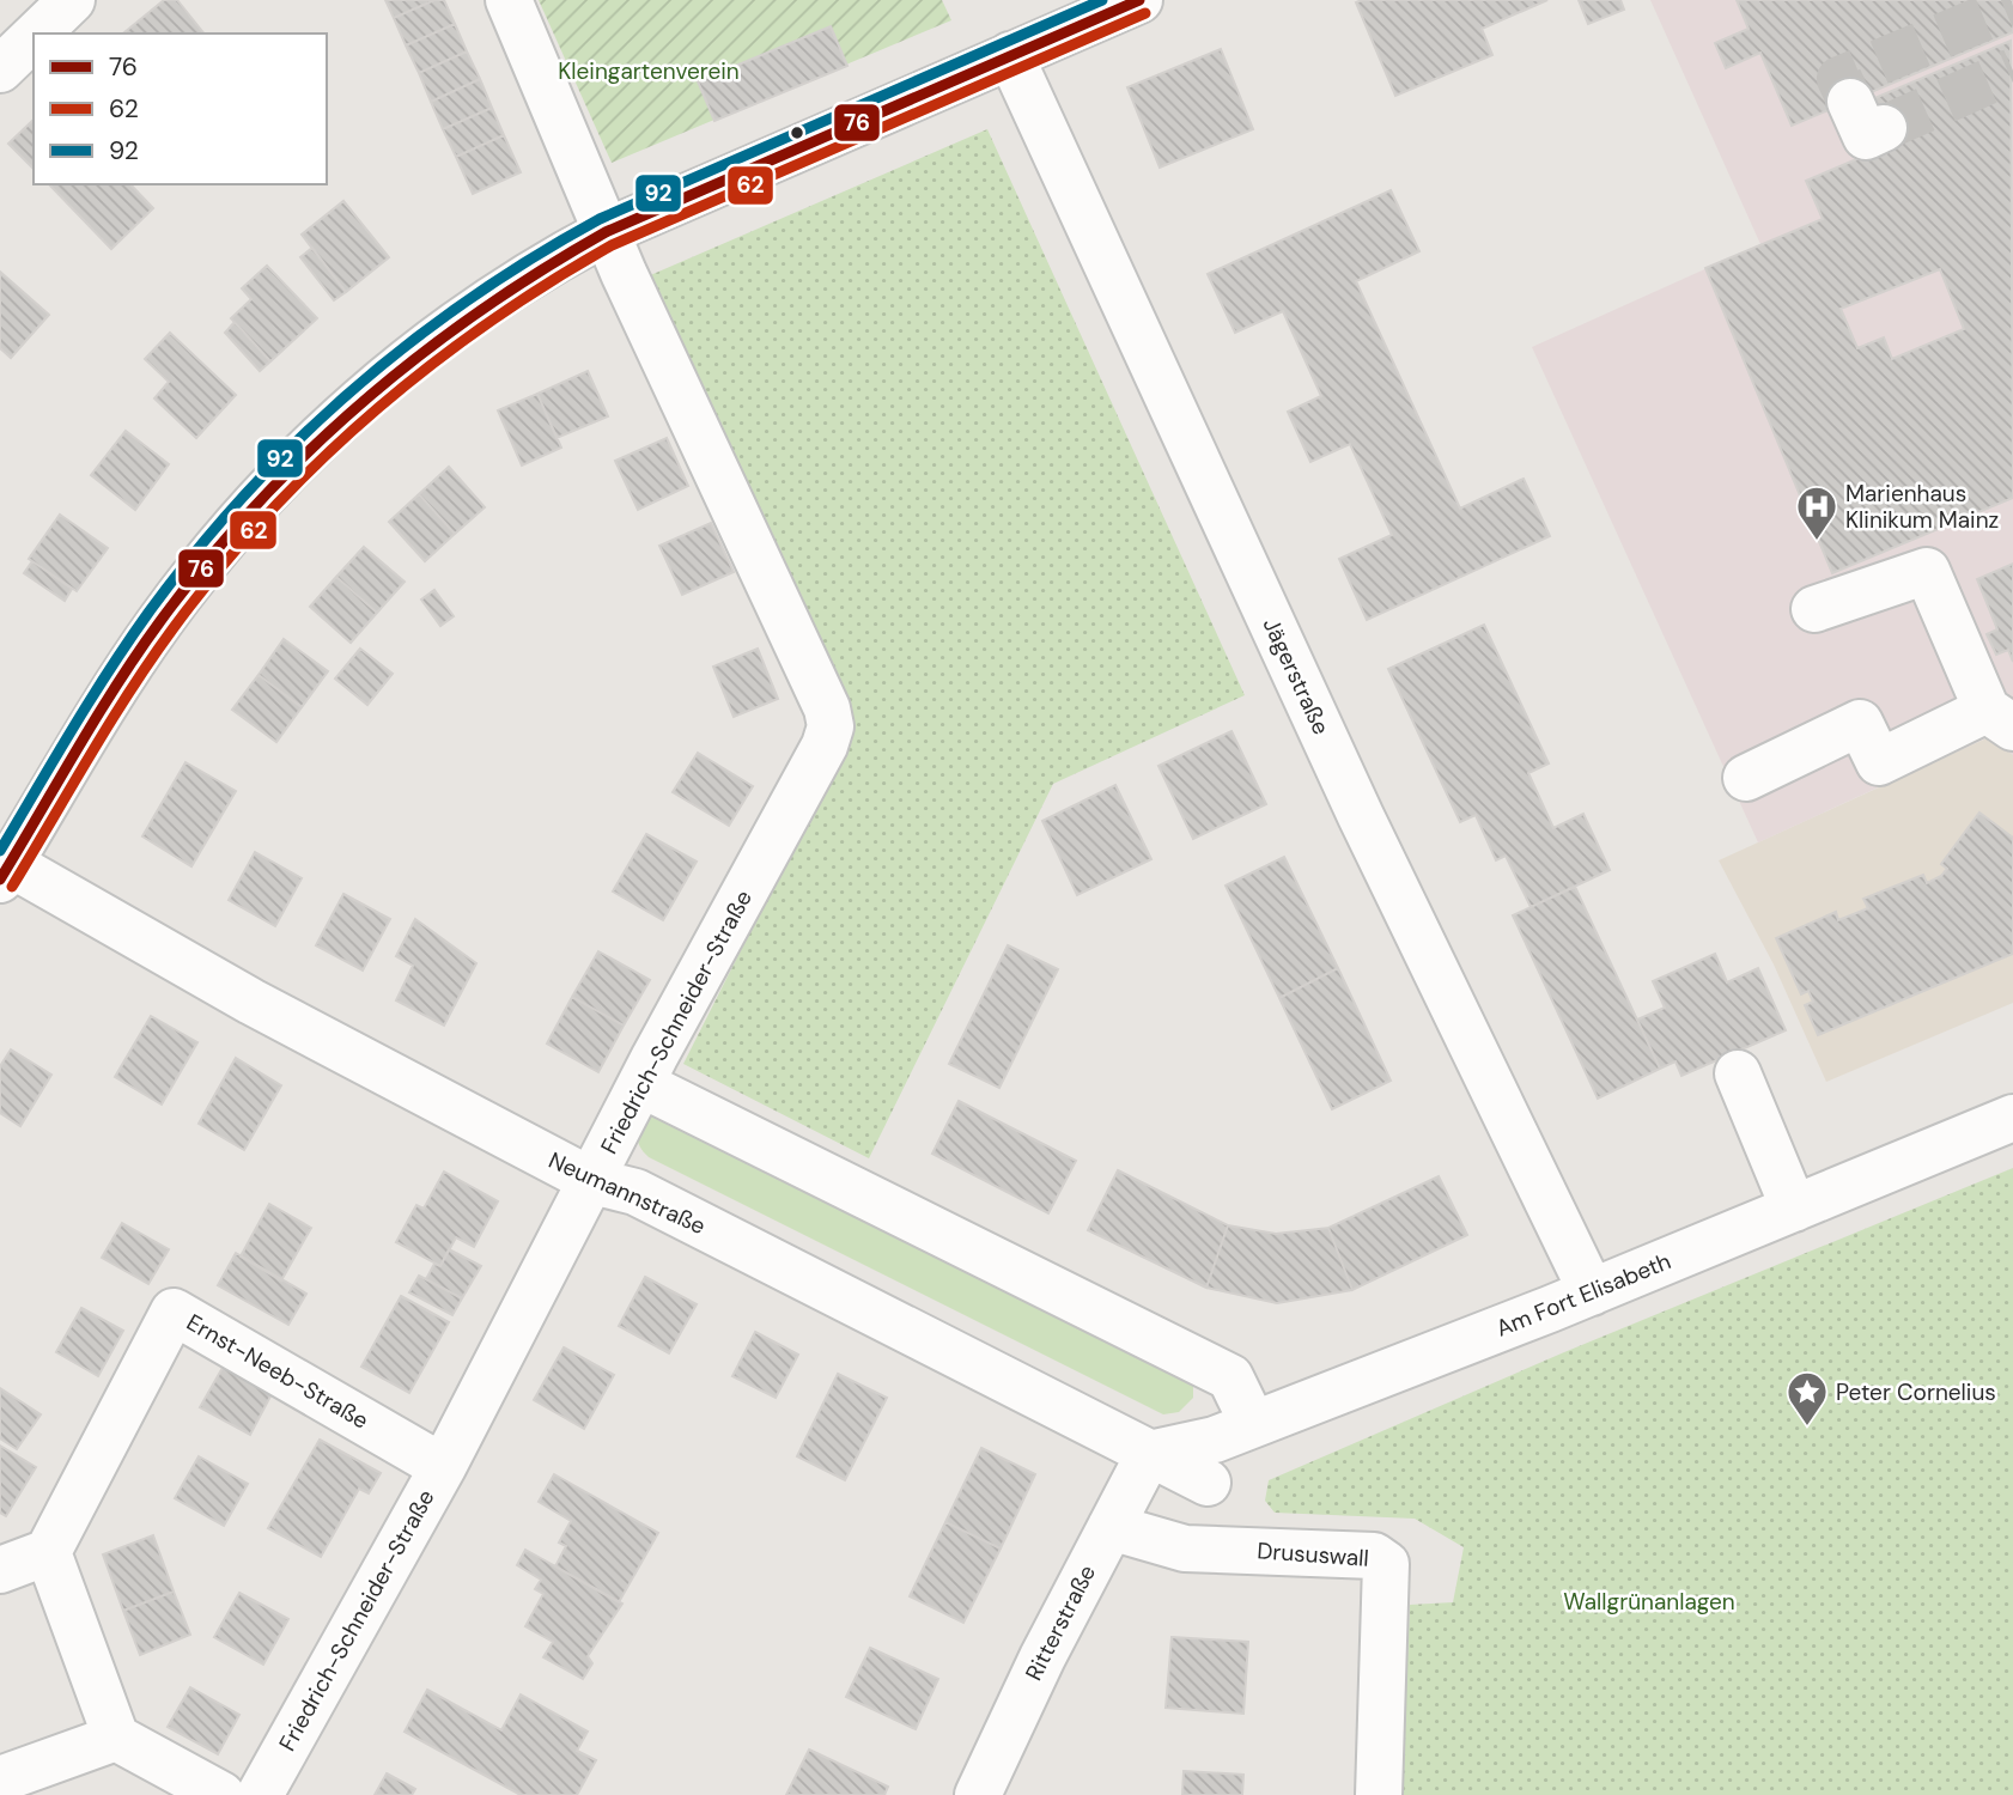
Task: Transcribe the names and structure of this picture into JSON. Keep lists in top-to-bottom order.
{
  "streets": {
    "street": [
      "Jägerstraße",
      "Friedrich-Schneider-Straße",
      "Neumannstraße",
      "Am Fort Elisabeth",
      "Ernst-Neeb-Straße",
      "Drususwall",
      "Ritterstraße"
    ]
  },
  "crossings": [
    ["Jägerstraße", "Am Fort Elisabeth"],
    ["Friedrich-Schneider-Straße", "Neumannstraße"],
    ["Friedrich-Schneider-Straße", "Ernst-Neeb-Straße"],
    ["Neumannstraße", "Am Fort Elisabeth"],
    ["Neumannstraße", "Ritterstraße"],
    ["Am Fort Elisabeth", "Ritterstraße"],
    ["Drususwall", "Ritterstraße"]
  ],
  "parks": ["Kleingartenverein", "Wallgrünanlagen"],
  "places": {
    "hospital": ["Marienhaus Klinikum Mainz"],
    "place": ["Peter Cornelius"]
  },
  "lines": ["transit line 76", "transit line 92", "transit line 62"],
  "legend": ["76", "62", "92"]
}
